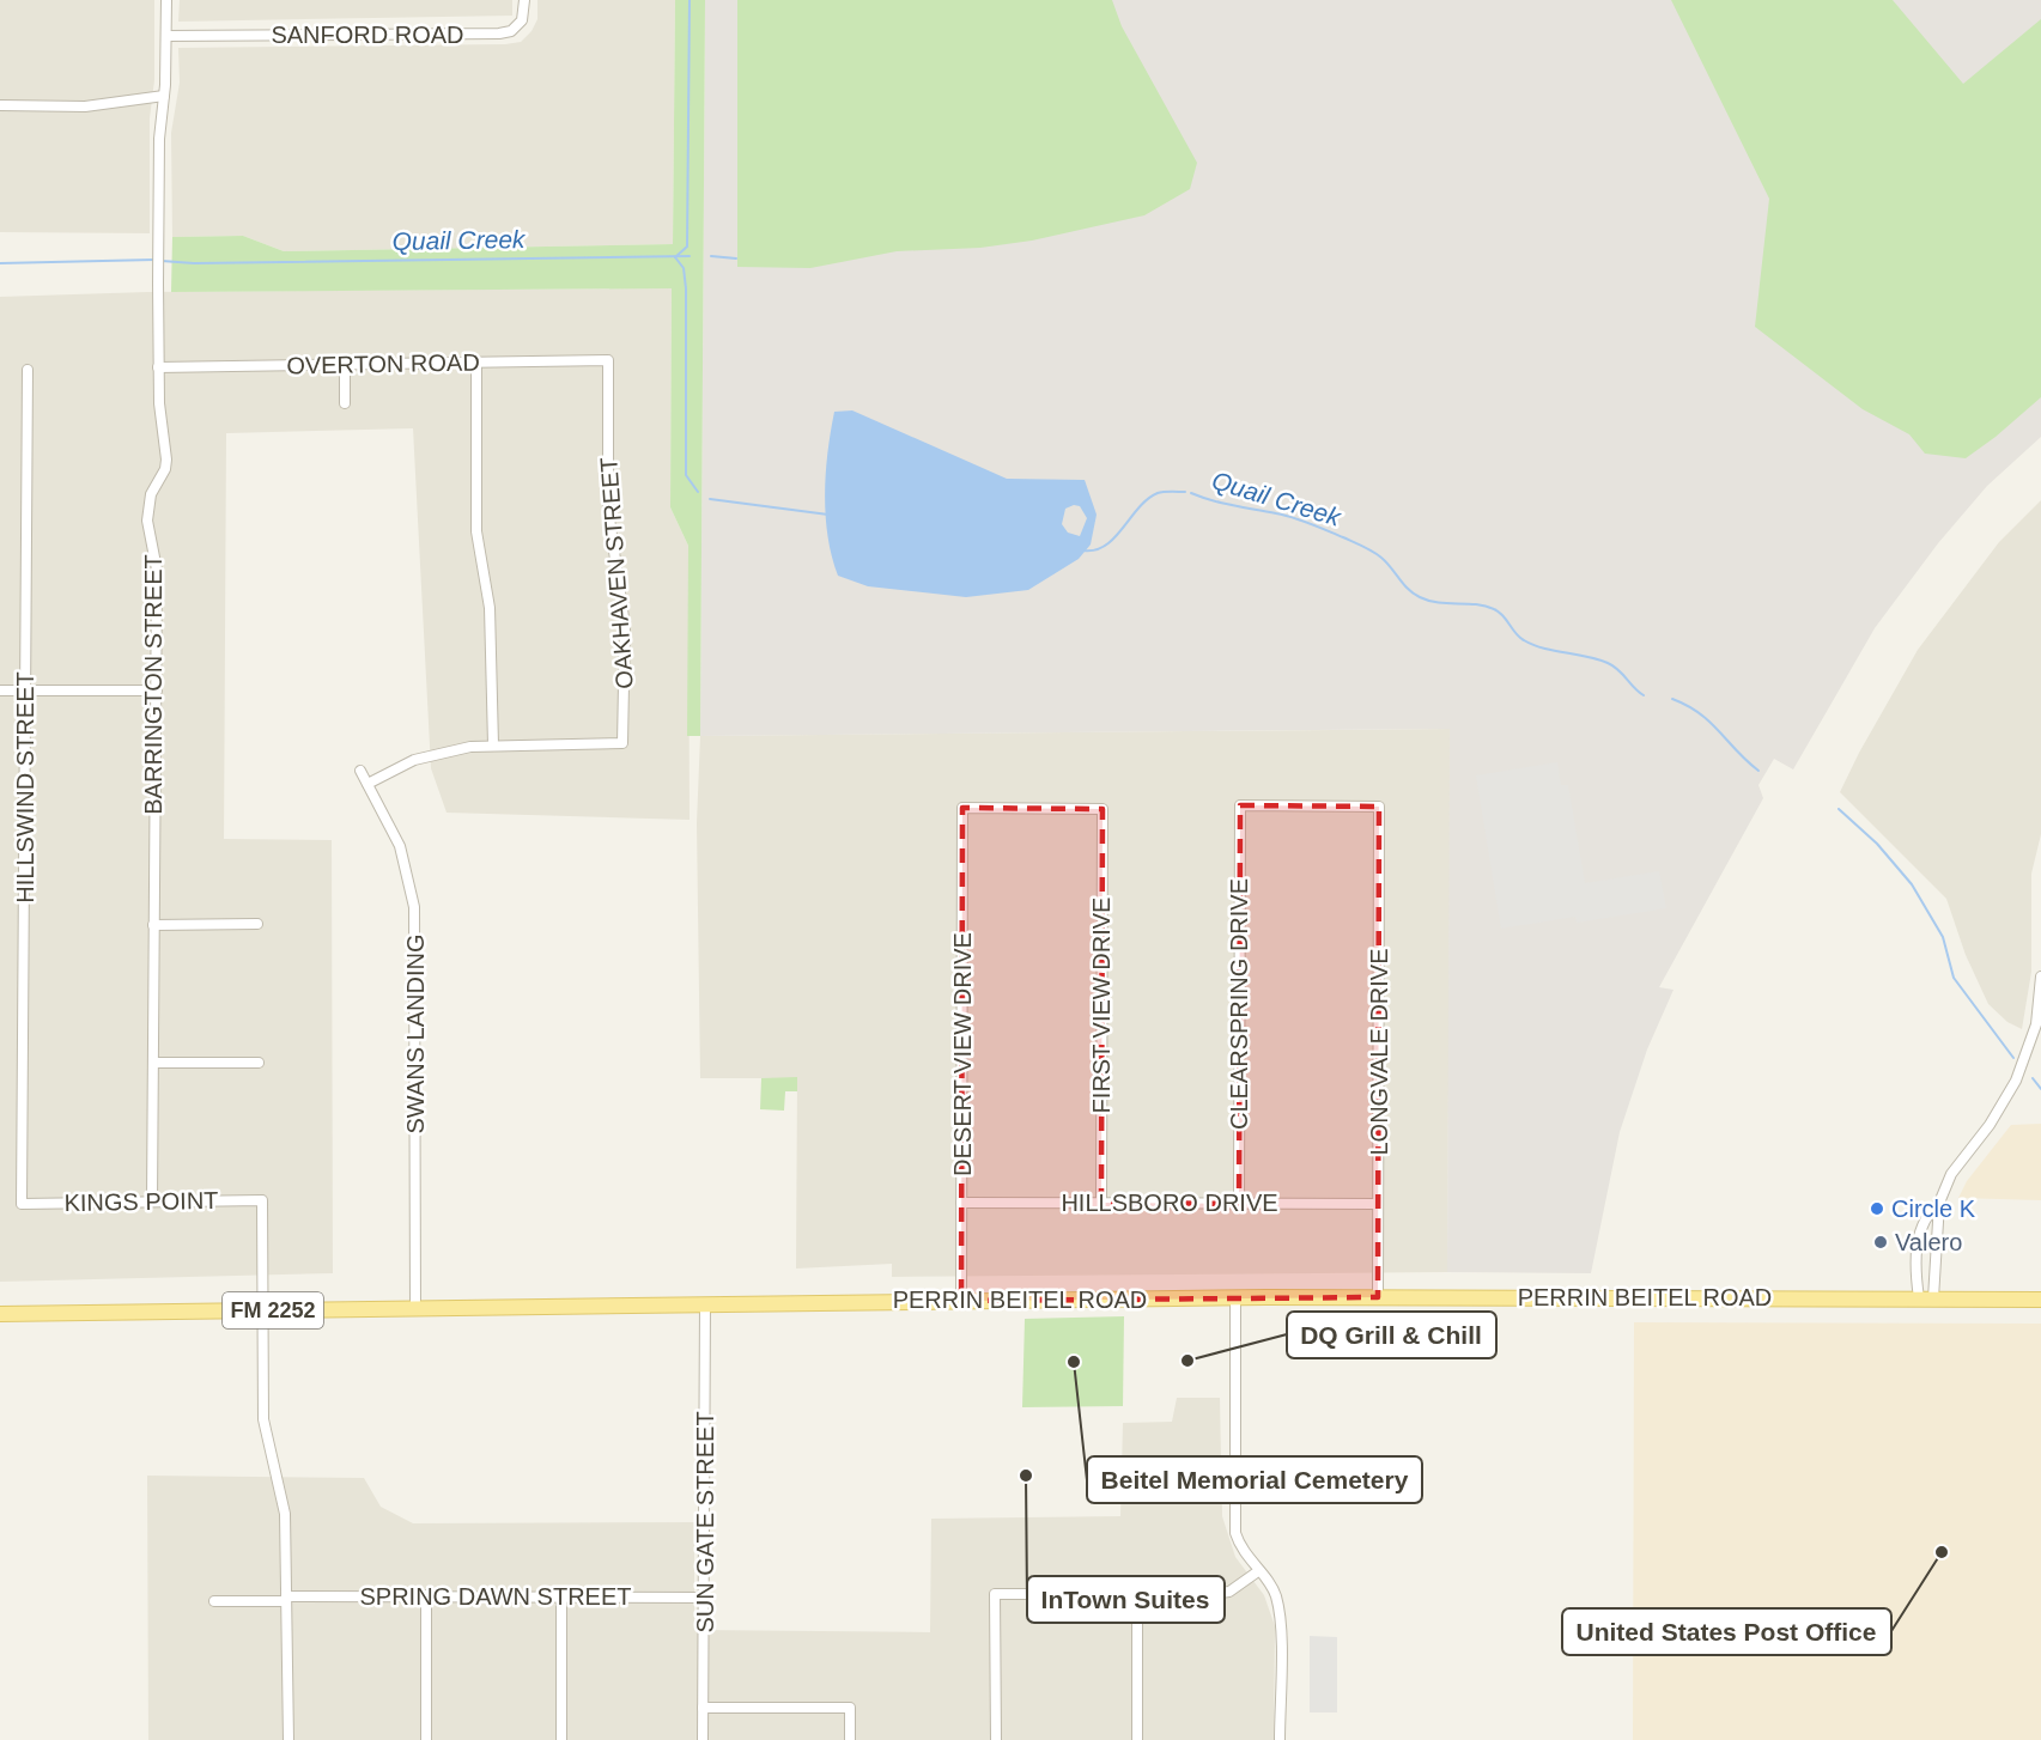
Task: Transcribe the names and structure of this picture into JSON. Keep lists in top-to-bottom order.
{
  "streets": {
    "main road": ["PERRIN BEITEL ROAD", "FM 2252"],
    "street": [
      "SANFORD ROAD",
      "OVERTON ROAD",
      "OAKHAVEN STREET",
      "BARRINGTON STREET",
      "HILLSWIND STREET",
      "CLEARSPRING DRIVE",
      "FIRST VIEW DRIVE",
      "SWANS LANDING",
      "LONGVALE DRIVE",
      "DESERT VIEW DRIVE",
      "KINGS POINT",
      "HILLSBORO DRIVE",
      "SUN GATE STREET",
      "SPRING DAWN STREET"
    ]
  },
  "crossings": [
    ["SANFORD ROAD", "BARRINGTON STREET"],
    ["OVERTON ROAD", "OAKHAVEN STREET"],
    ["OVERTON ROAD", "BARRINGTON STREET"],
    ["BARRINGTON STREET", "KINGS POINT"],
    ["HILLSWIND STREET", "KINGS POINT"],
    ["CLEARSPRING DRIVE", "LONGVALE DRIVE"],
    ["CLEARSPRING DRIVE", "HILLSBORO DRIVE"],
    ["FIRST VIEW DRIVE", "DESERT VIEW DRIVE"],
    ["FIRST VIEW DRIVE", "HILLSBORO DRIVE"],
    ["SWANS LANDING", "PERRIN BEITEL ROAD"],
    ["LONGVALE DRIVE", "HILLSBORO DRIVE"],
    ["LONGVALE DRIVE", "PERRIN BEITEL ROAD"],
    ["DESERT VIEW DRIVE", "HILLSBORO DRIVE"],
    ["DESERT VIEW DRIVE", "PERRIN BEITEL ROAD"],
    ["KINGS POINT", "PERRIN BEITEL ROAD"],
    ["PERRIN BEITEL ROAD", "SUN GATE STREET"],
    ["SUN GATE STREET", "SPRING DAWN STREET"]
  ],
  "water": ["Quail Creek"],
  "places": [
    "Circle K",
    "Valero",
    "DQ Grill & Chill",
    "Beitel Memorial Cemetery",
    "InTown Suites",
    "United States Post Office"
  ]
}
